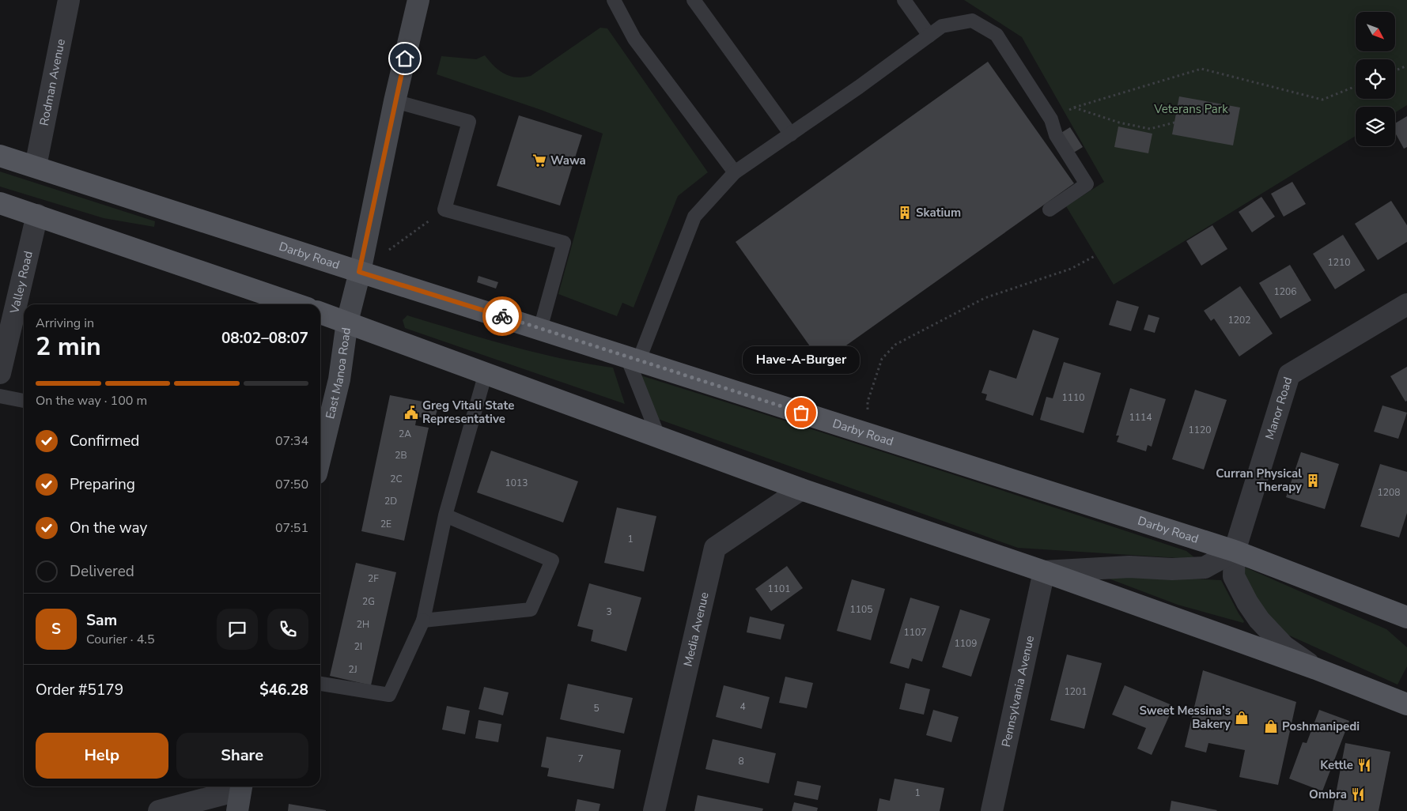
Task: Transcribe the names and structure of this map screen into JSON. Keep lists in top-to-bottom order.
{
  "streets": {
    "main road": ["Darby Road", "East Manoa Road"],
    "street": [
      "Rodman Avenue",
      "Valley Road",
      "Manor Road",
      "Media Avenue",
      "Pennsylvania Avenue"
    ]
  },
  "crossings": [
    ["Rodman Avenue", "Darby Road"],
    ["Darby Road", "East Manoa Road"],
    ["Darby Road", "Manor Road"]
  ],
  "parks": ["Veterans Park"],
  "places": {
    "supermarket": ["Wawa"],
    "building": ["Skatium", "Curran Physical Therapy"],
    "public building": ["Greg Vitali State Representative"],
    "other": ["Have-A-Burger"],
    "shop": ["Sweet Messina's Bakery", "Poshmanipedi"],
    "restaurant": ["Kettle", "Ombra"]
  },
  "house_numbers": [
    "1210",
    "1206",
    "1202",
    "1110",
    "1114",
    "1120",
    "2A",
    "2B",
    "2C",
    "1013",
    "1208",
    "2D",
    "2E",
    "1",
    "2F",
    "1101",
    "2G",
    "1105",
    "3",
    "2H",
    "1107",
    "1109",
    "2I",
    "2J",
    "1201",
    "4",
    "5",
    "7",
    "8",
    "1"
  ],
  "north": "bottom right",
  "page": {
    "heading": ["2 min", "Arriving in", "08:02–08:07"],
    "panel": [
      "Sam",
      "Courier · 4.5",
      "Order #5179",
      "$46.28"
    ],
    "bubble": "Have-A-Burger",
    "bar": "On the way · 100 m",
    "list": [
      ["Confirmed", "07:34"],
      ["Preparing", "07:50"],
      ["On the way", "07:51"],
      "Delivered"
    ],
    "round": "S",
    "buttons": ["Help", "Share"]
  }
}
